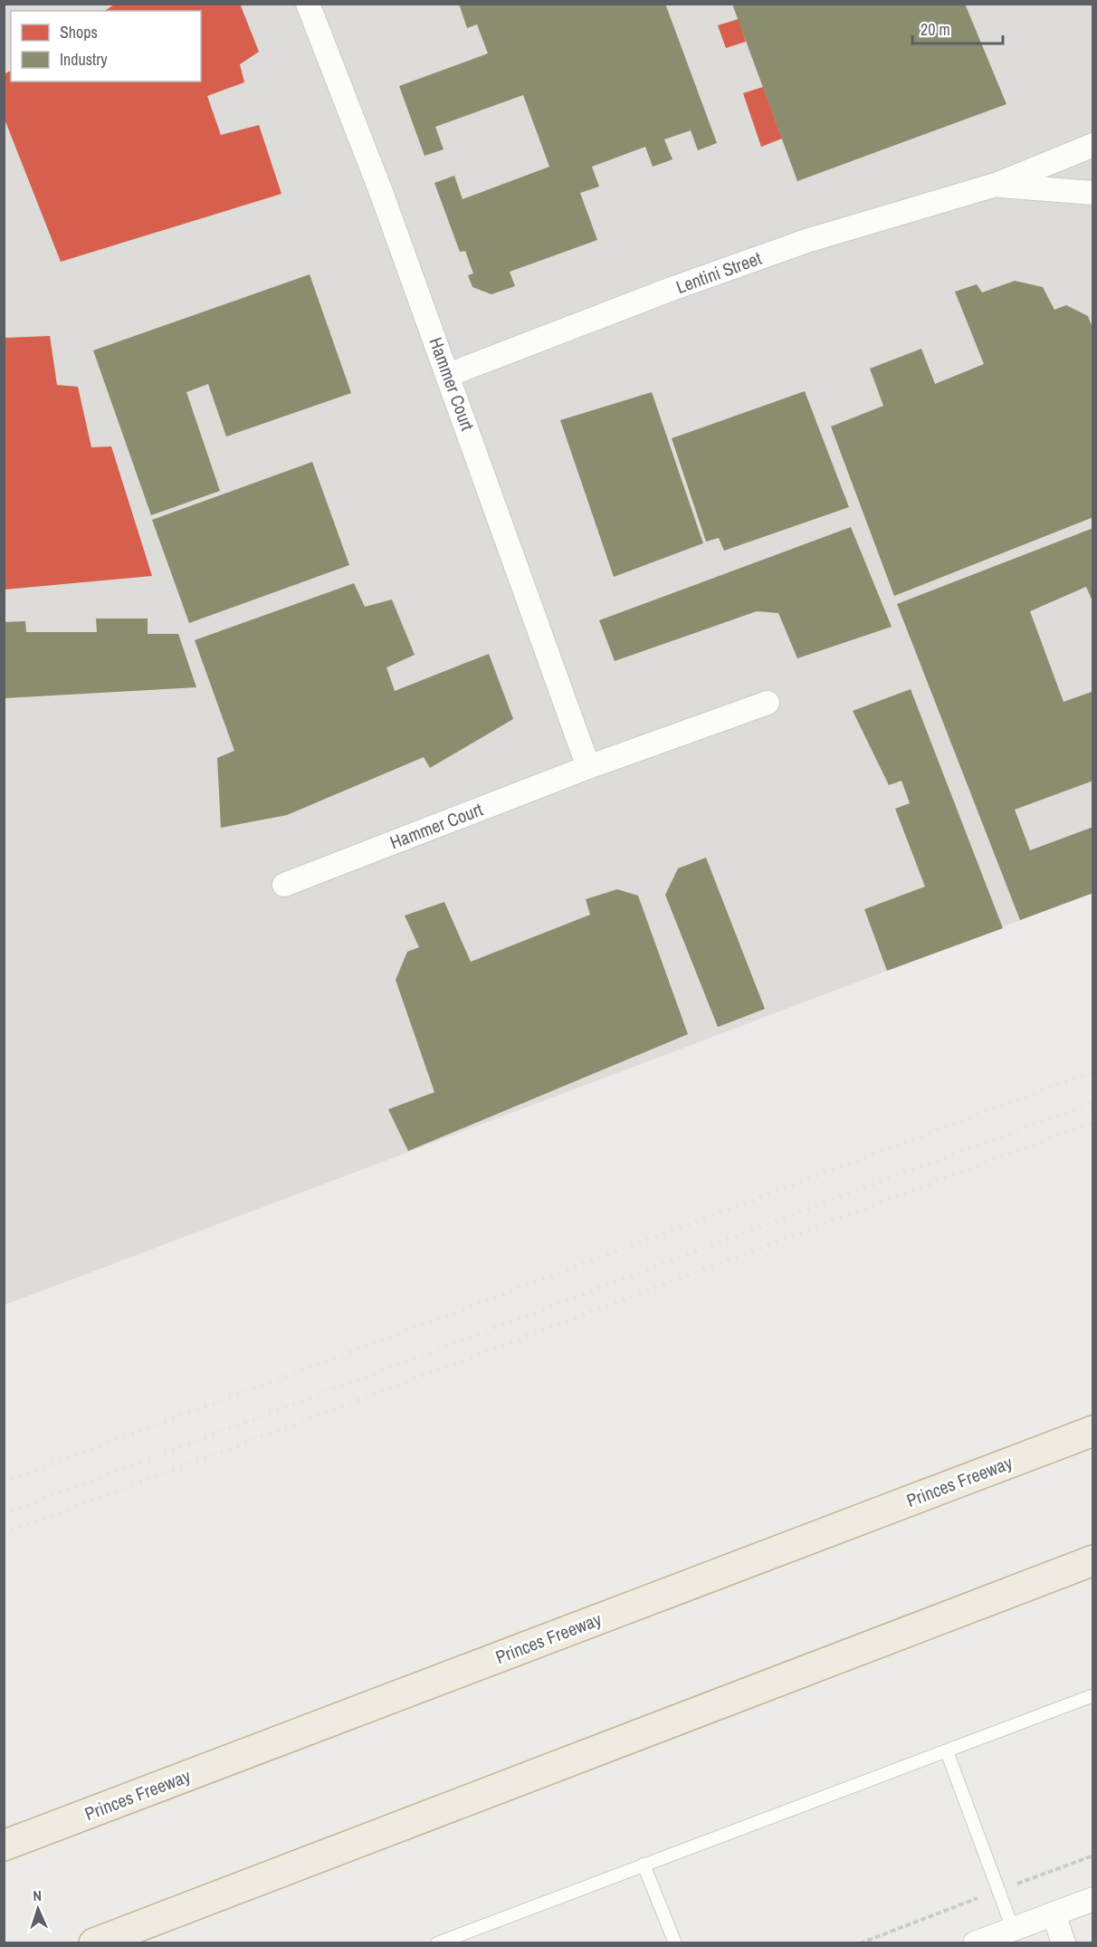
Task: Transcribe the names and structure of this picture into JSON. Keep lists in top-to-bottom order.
{
  "streets": {
    "highway": ["Princes Freeway"],
    "street": ["Lentini Street", "Hammer Court"]
  },
  "crossings": [
    ["Lentini Street", "Hammer Court"]
  ],
  "legend": ["Shops", "Industry"],
  "scale_bar": "20 m",
  "north": "top"
}
